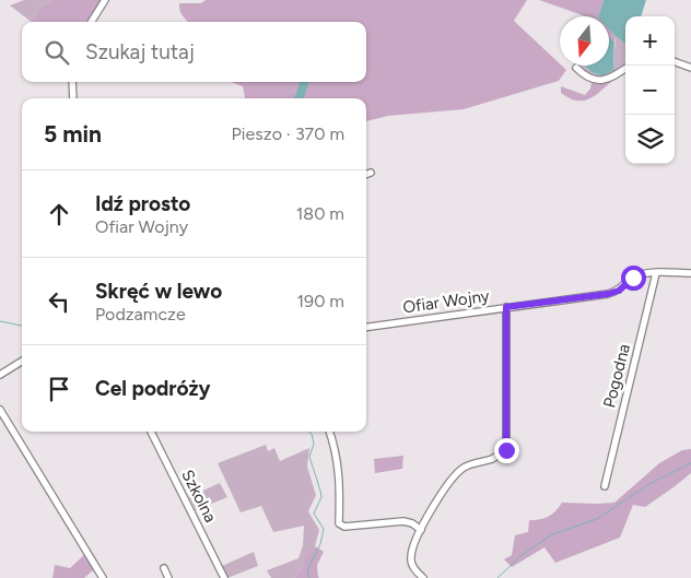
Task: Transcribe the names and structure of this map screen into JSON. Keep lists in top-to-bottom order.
{
  "streets": {
    "street": ["Ofiar Wojny", "Pogodna", "Szkolna"]
  },
  "crossings": [
    ["Ofiar Wojny", "Pogodna"]
  ],
  "north": "bottom",
  "page": {
    "map_buttons": ["+", "−"],
    "search": "Szukaj tutaj",
    "heading": ["5 min", "Pieszo · 370 m"],
    "list": [
      ["Idź prosto", "Ofiar Wojny", "180 m"],
      ["Skręć w lewo", "Podzamcze", "190 m"],
      "Cel podróży"
    ]
  }
}
